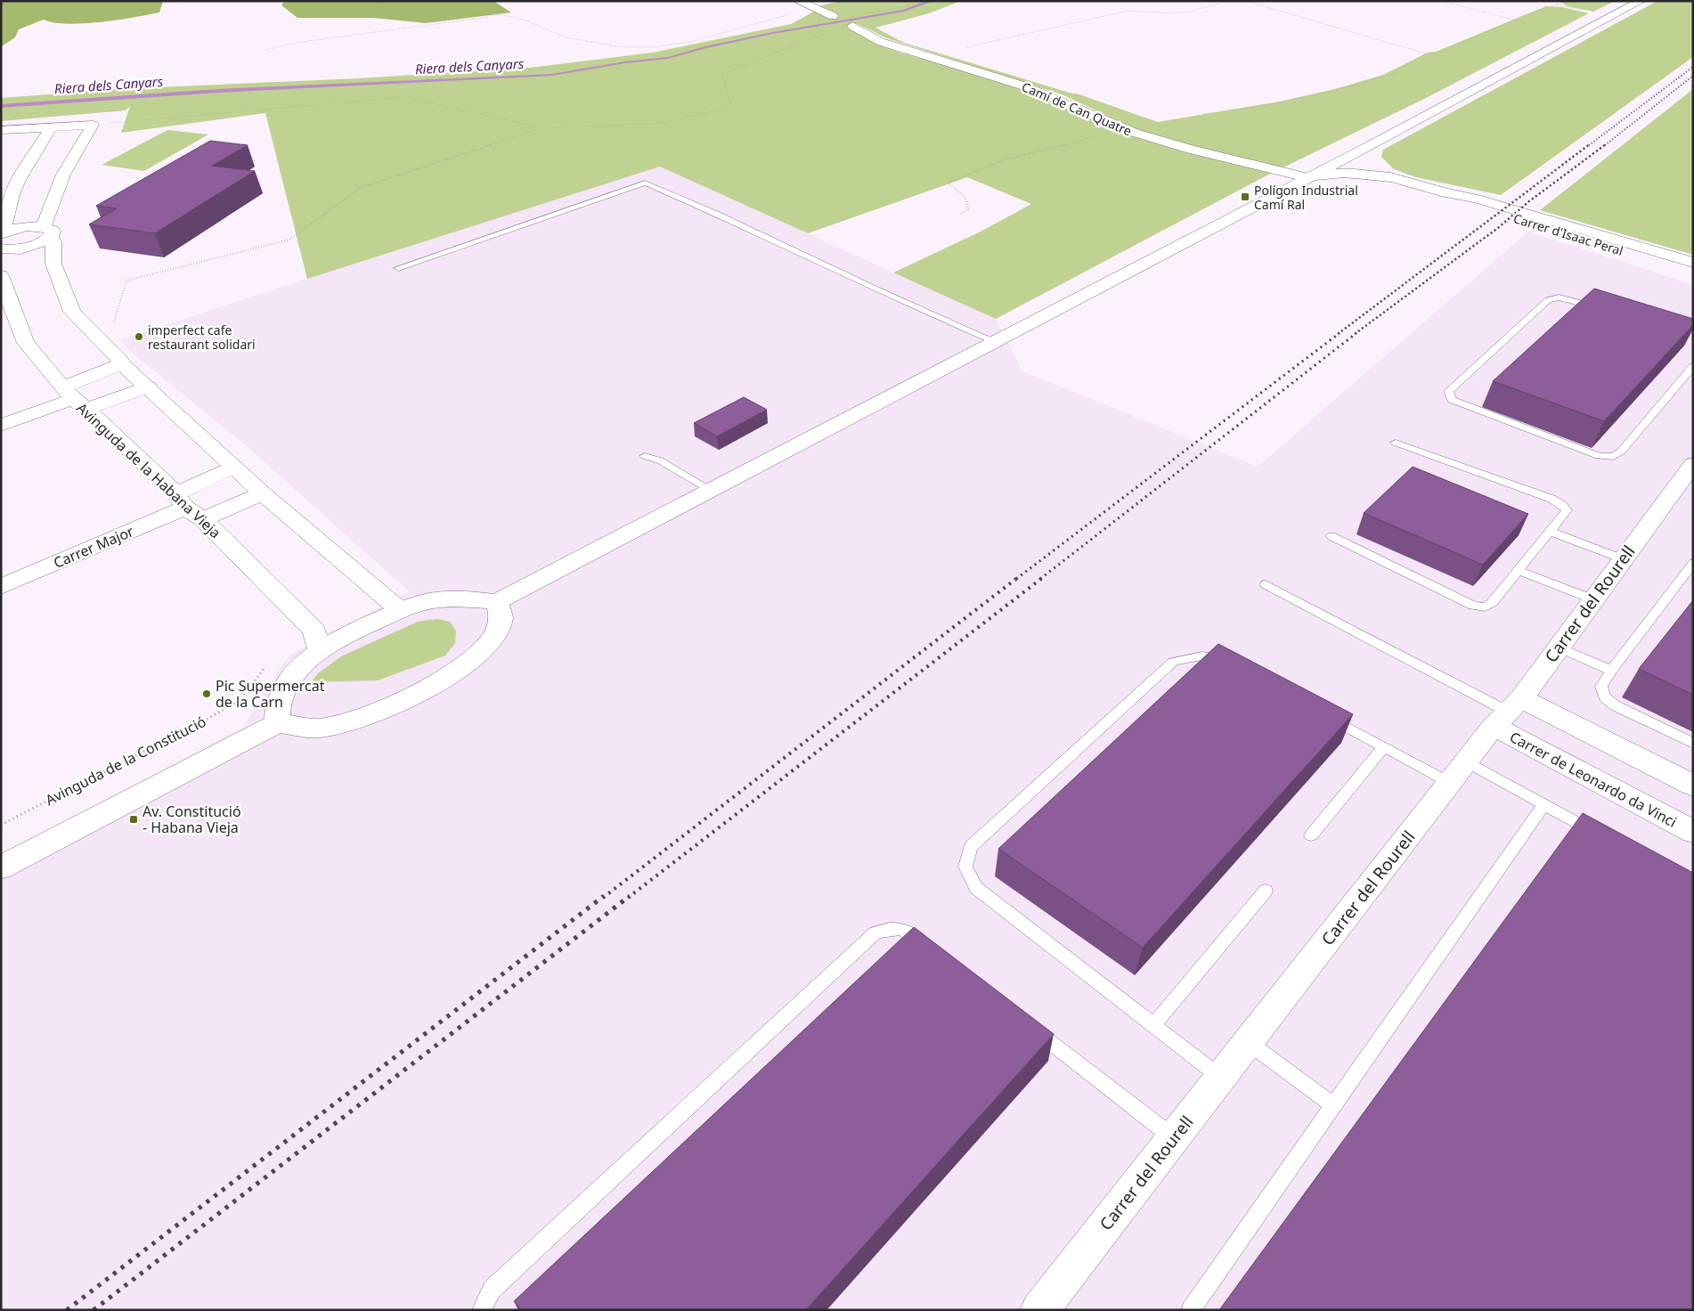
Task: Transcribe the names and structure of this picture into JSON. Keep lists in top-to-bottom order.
{
  "streets": {
    "street": [
      "Camí de Can Quatre",
      "Carrer d'Isaac Peral",
      "Avinguda de la Habana Vieja",
      "Carrer Major",
      "Carrer del Rourell",
      "Carrer de Leonardo da Vinci"
    ],
    "path": ["Avinguda de la Constitució"]
  },
  "crossings": [
    ["Avinguda de la Habana Vieja", "Carrer Major"],
    ["Carrer del Rourell", "Carrer de Leonardo da Vinci"]
  ],
  "water": ["Riera dels Canyars"],
  "places": {
    "transit": ["Polígon Industrial Camí Ral", "Av. Constitució - Habana Vieja"],
    "other": ["imperfect cafe restaurant solidari", "Pic Supermercat de la Carn"]
  }
}
